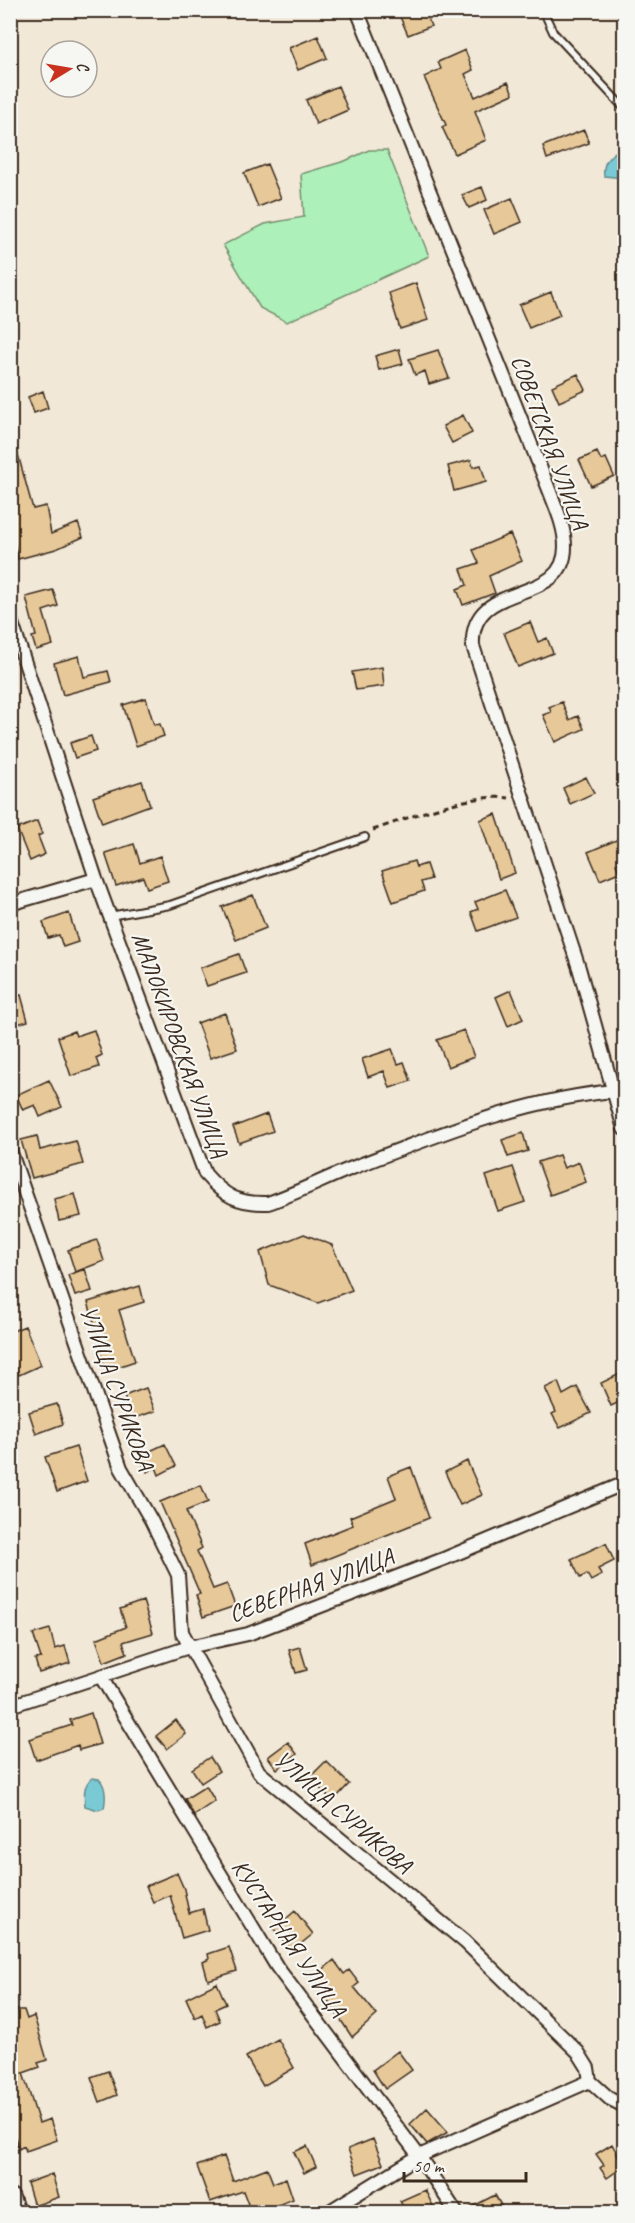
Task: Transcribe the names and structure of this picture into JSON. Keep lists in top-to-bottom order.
{
  "streets": {
    "street": [
      "СОВЕТСКАЯ УЛИЦА",
      "МАЛОКИРОВСКАЯ УЛИЦА",
      "УЛИЦА СУРИКОВА",
      "СЕВЕРНАЯ УЛИЦА",
      "КУСТАРНАЯ УЛИЦА"
    ]
  },
  "crossings": [
    ["СОВЕТСКАЯ УЛИЦА", "МАЛОКИРОВСКАЯ УЛИЦА"],
    ["УЛИЦА СУРИКОВА", "СЕВЕРНАЯ УЛИЦА"],
    ["СЕВЕРНАЯ УЛИЦА", "КУСТАРНАЯ УЛИЦА"]
  ],
  "scale_bar": "50 m",
  "north": "right"
}
